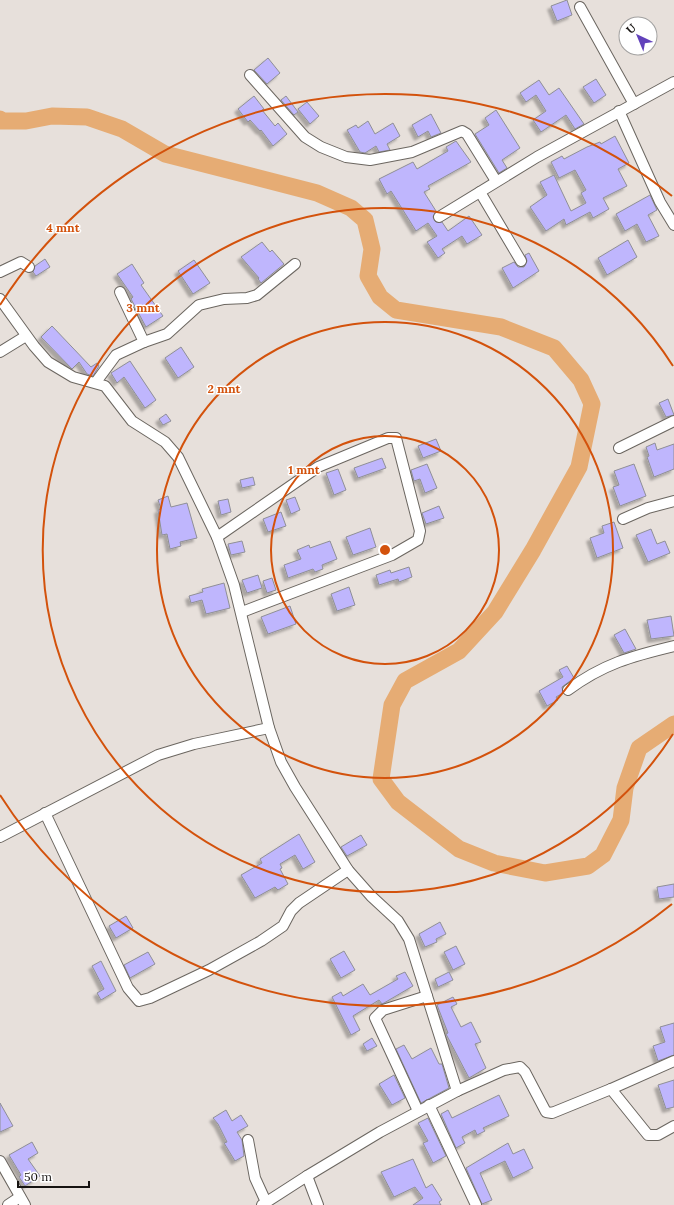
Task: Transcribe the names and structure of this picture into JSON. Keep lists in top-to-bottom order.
{
  "scale_bar": "50 m",
  "north": "top left",
  "rings": [
    "4 mnt",
    "3 mnt",
    "2 mnt",
    "1 mnt"
  ]
}
